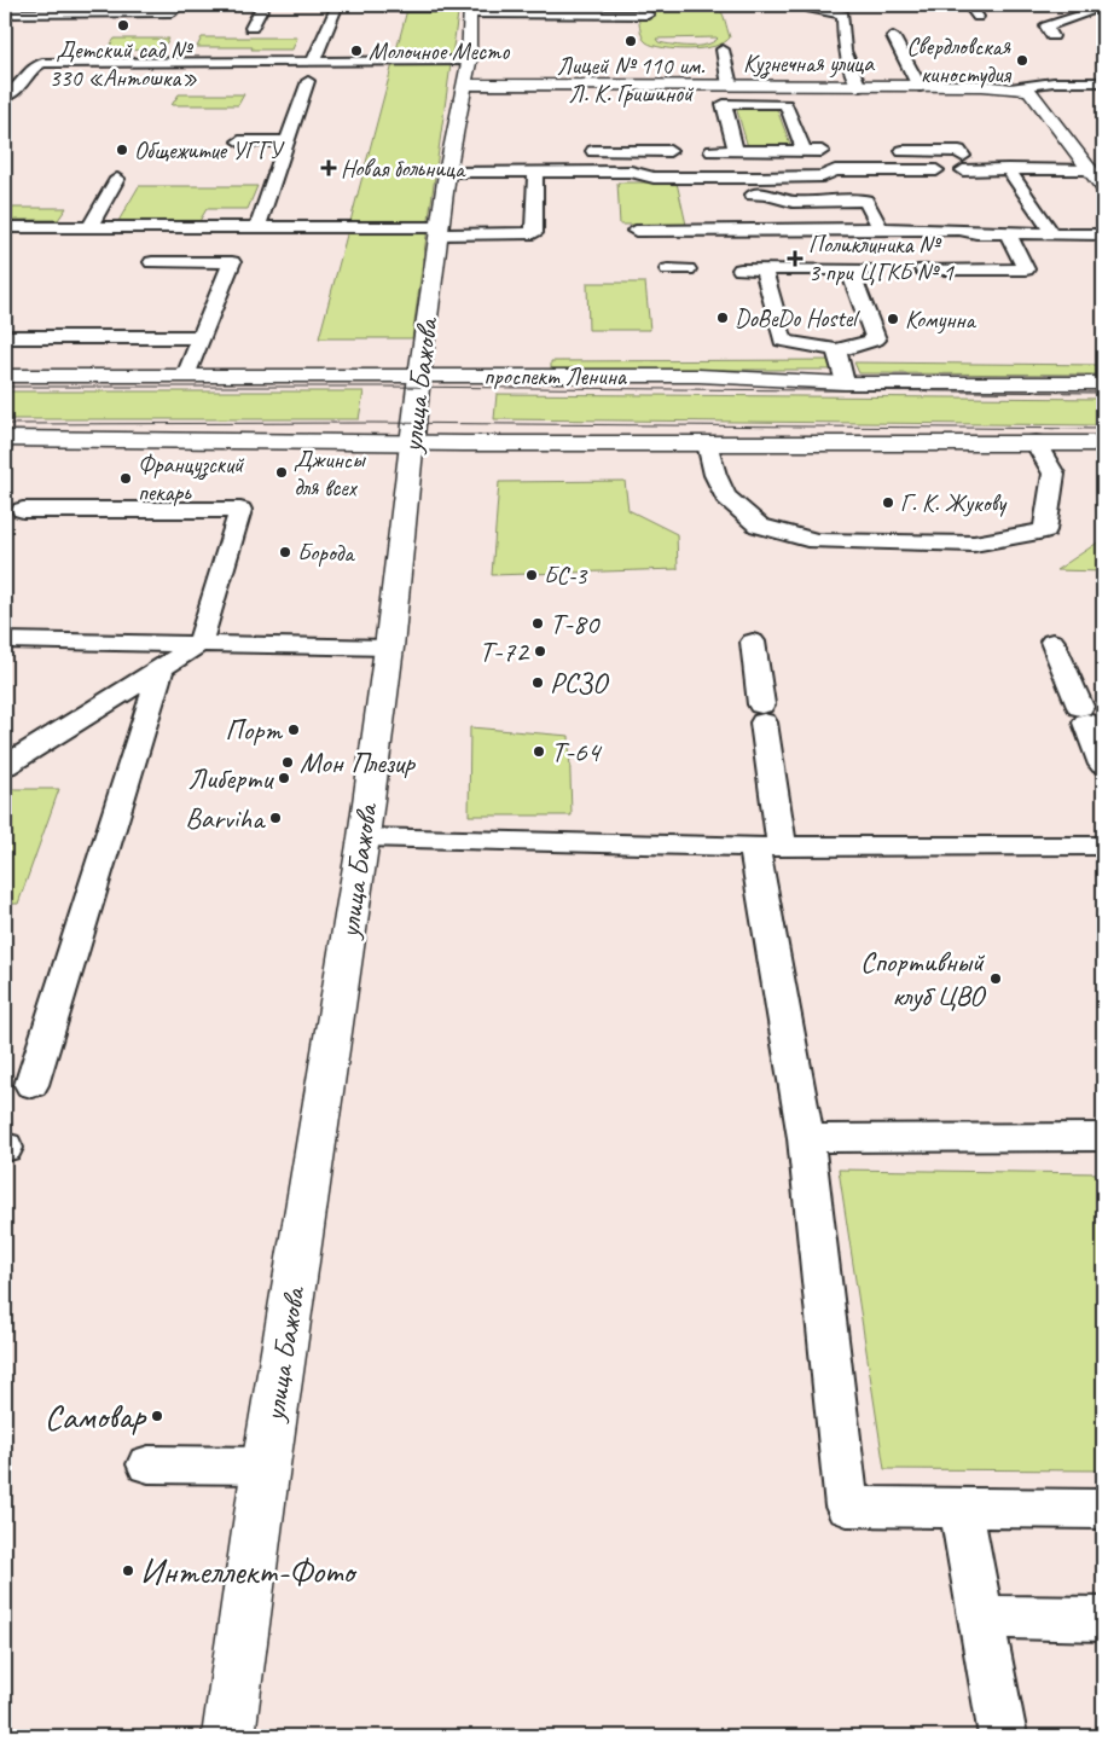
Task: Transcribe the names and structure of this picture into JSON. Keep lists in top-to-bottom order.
{
  "streets": {
    "street": ["Кузнечная улица", "проспект Ленина", "улица Бажова"]
  },
  "crossings": [
    ["Кузнечная улица", "улица Бажова"],
    ["проспект Ленина", "улица Бажова"]
  ],
  "places": {
    "other": [
      "Детский сад № 330 «Антошка»",
      "Лицей № 110 им. Л. К. Гришиной",
      "Молочное Место",
      "Свердловская киностудия",
      "Общежитие УГГУ",
      "DoBeDo Hostel",
      "Комунна",
      "Джинсы для всех",
      "Французский пекарь",
      "Г. К. Жукову",
      "Борода",
      "БС-3",
      "Т-80",
      "Т-72",
      "РСЗО",
      "Порт",
      "Т-64",
      "Мон Плезир",
      "Либерти",
      "Barviha",
      "Спортивный клуб ЦВО",
      "Самовар",
      "Интеллект-Фото"
    ],
    "health": ["Новая больница", "Поликлиника № 3 при ЦГКБ № 1"]
  }
}
